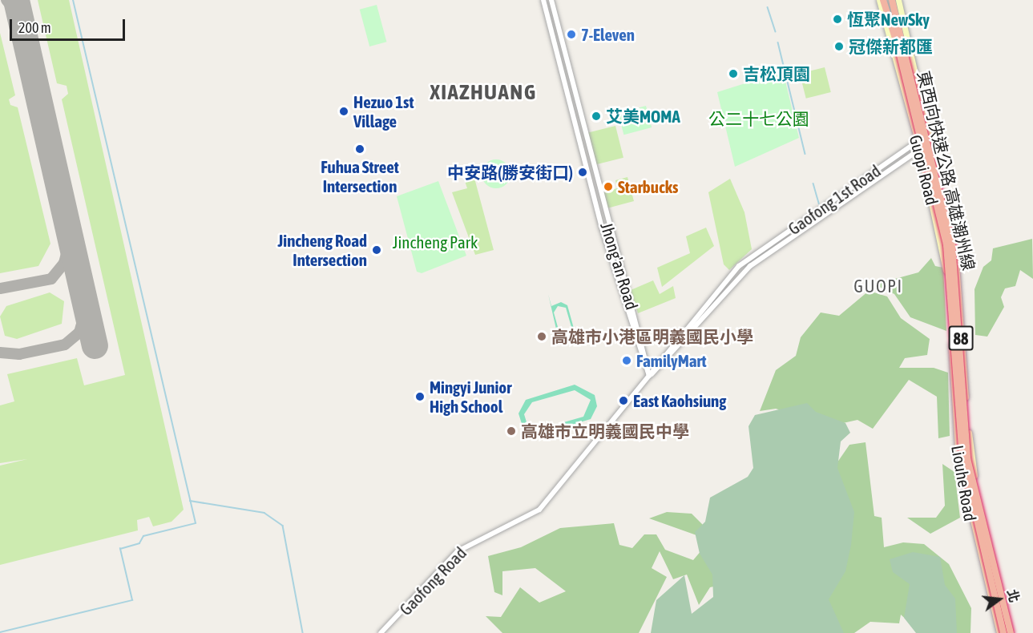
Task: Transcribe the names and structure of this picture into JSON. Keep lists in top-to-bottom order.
{
  "streets": {
    "highway": ["東西向快速公路 高雄潮州線", "88"],
    "main road": ["Guopi Road", "Liouhe Road"],
    "street": ["Gaofong 1st Road", "Jhong'an Road", "Gaofong Road"]
  },
  "crossings": [
    ["Guopi Road", "Gaofong 1st Road"],
    ["Guopi Road", "Liouhe Road"],
    ["東西向快速公路 高雄潮州線", "Liouhe Road"],
    ["Gaofong 1st Road", "Gaofong Road"],
    ["Jhong'an Road", "Gaofong Road"]
  ],
  "districts": ["XIAZHUANG", "GUOPI"],
  "parks": ["公二十七公園", "Jincheng Park"],
  "places": [
    "恆聚NewSky",
    "7-Eleven",
    "冠傑新都匯",
    "吉松頂園",
    "Hezuo 1st Village",
    "艾美MOMA",
    "Fuhua Street Intersection",
    "中安路(勝安街口)",
    "Starbucks",
    "Jincheng Road Intersection",
    "高雄市小港區明義國民小學",
    "FamilyMart",
    "Mingyi Junior High School",
    "East Kaohsiung",
    "高雄市立明義國民中學"
  ],
  "scale_bar": "200 m",
  "north": "right"
}
